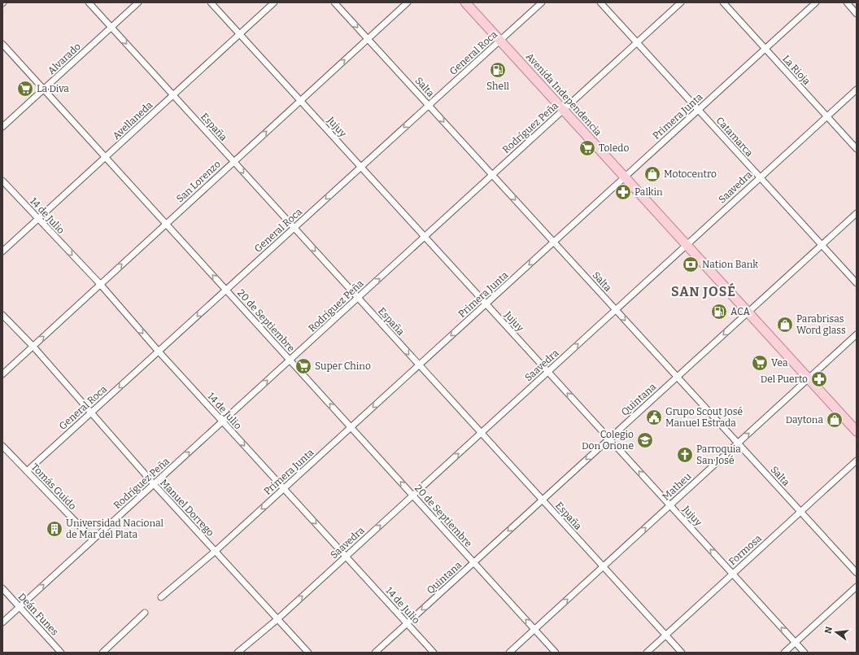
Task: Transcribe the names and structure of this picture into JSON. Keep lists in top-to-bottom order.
{
  "streets": {
    "main road": ["Avenida Independencia"],
    "street": [
      "General Roca",
      "Alvarado",
      "La Rioja",
      "Salta",
      "Primera Junta",
      "Avellaneda",
      "España",
      "Jujuy",
      "Rodríguez Peña",
      "Catamarca",
      "San Lorenzo",
      "Saavedra",
      "14 de Julio",
      "20 de Septiembre",
      "Quintana",
      "Tomás Guido",
      "Matheu",
      "Manuel Dorrego",
      "Formosa",
      "Deán Funes"
    ]
  },
  "crossings": [
    ["General Roca", "Salta"],
    ["General Roca", "Avenida Independencia"],
    ["General Roca", "España"],
    ["General Roca", "Jujuy"],
    ["General Roca", "14 de Julio"],
    ["General Roca", "20 de Septiembre"],
    ["General Roca", "Tomás Guido"],
    ["General Roca", "Manuel Dorrego"],
    ["Alvarado", "España"],
    ["Alvarado", "20 de Septiembre"],
    ["La Rioja", "Primera Junta"],
    ["La Rioja", "Saavedra"],
    ["Salta", "Primera Junta"],
    ["Salta", "Rodríguez Peña"],
    ["Salta", "San Lorenzo"],
    ["Salta", "Saavedra"],
    ["Salta", "Quintana"],
    ["Salta", "Matheu"],
    ["Salta", "Formosa"],
    ["Avenida Independencia", "Primera Junta"],
    ["Avenida Independencia", "Rodríguez Peña"],
    ["Avenida Independencia", "Saavedra"],
    ["Avenida Independencia", "Quintana"],
    ["Avenida Independencia", "Matheu"],
    ["Primera Junta", "España"],
    ["Primera Junta", "Jujuy"],
    ["Primera Junta", "Catamarca"],
    ["Primera Junta", "14 de Julio"],
    ["Primera Junta", "20 de Septiembre"],
    ["Primera Junta", "Manuel Dorrego"],
    ["Avellaneda", "España"],
    ["Avellaneda", "Jujuy"],
    ["Avellaneda", "14 de Julio"],
    ["Avellaneda", "20 de Septiembre"],
    ["España", "Rodríguez Peña"],
    ["España", "San Lorenzo"],
    ["España", "Saavedra"],
    ["España", "Quintana"],
    ["España", "Matheu"],
    ["España", "Formosa"],
    ["Jujuy", "Rodríguez Peña"],
    ["Jujuy", "San Lorenzo"],
    ["Jujuy", "Saavedra"],
    ["Jujuy", "Quintana"],
    ["Jujuy", "Matheu"],
    ["Jujuy", "Formosa"],
    ["Rodríguez Peña", "Catamarca"],
    ["Rodríguez Peña", "14 de Julio"],
    ["Rodríguez Peña", "20 de Septiembre"],
    ["Rodríguez Peña", "Tomás Guido"],
    ["Rodríguez Peña", "Manuel Dorrego"],
    ["Rodríguez Peña", "Deán Funes"],
    ["Catamarca", "Saavedra"],
    ["Catamarca", "Quintana"],
    ["San Lorenzo", "14 de Julio"],
    ["San Lorenzo", "20 de Septiembre"],
    ["San Lorenzo", "Manuel Dorrego"],
    ["Saavedra", "14 de Julio"],
    ["Saavedra", "20 de Septiembre"],
    ["Saavedra", "Manuel Dorrego"],
    ["14 de Julio", "Quintana"],
    ["20 de Septiembre", "Quintana"],
    ["20 de Septiembre", "Matheu"]
  ],
  "one_way": [
    "General Roca",
    "Salta",
    "Primera Junta",
    "España",
    "Jujuy",
    "Rodríguez Peña",
    "San Lorenzo",
    "Saavedra",
    "14 de Julio",
    "20 de Septiembre",
    "Quintana",
    "Matheu"
  ],
  "districts": ["SAN JOSÉ"],
  "places": {
    "fuel station": ["Shell", "ACA"],
    "supermarket": [
      "La Diva",
      "Toledo",
      "Vea",
      "Super Chino"
    ],
    "shop": ["Motocentro", "Parabrisas Word glass", "Daytona"],
    "pharmacy": ["Palkin", "Del Puerto"],
    "bank": ["Nation Bank"],
    "public building": ["Grupo Scout José Manuel Estrada"],
    "school or university": ["Colegio Don Orione"],
    "church": ["Parroquia San José"],
    "building": ["Universidad Nacional de Mar del Plata"]
  },
  "north": "left"
}
